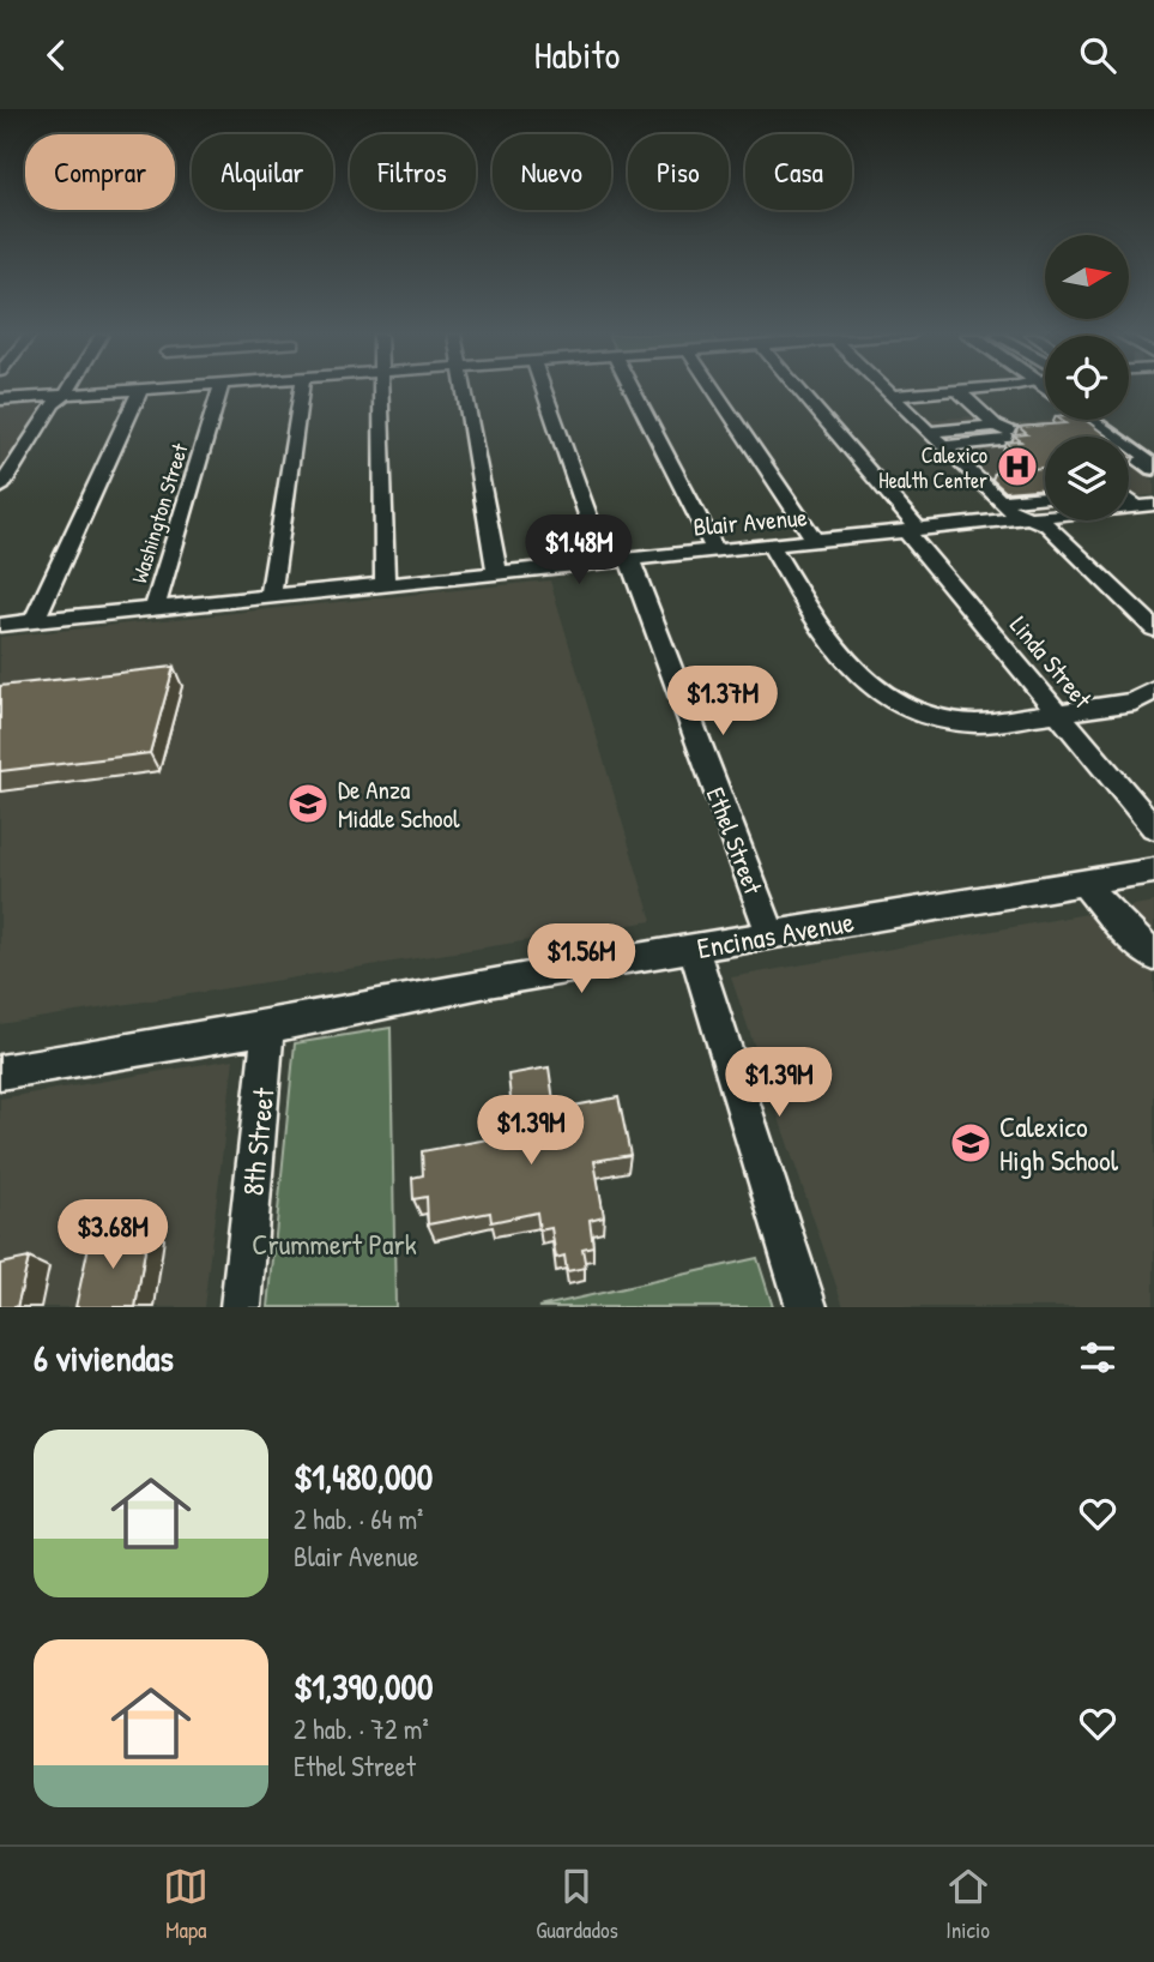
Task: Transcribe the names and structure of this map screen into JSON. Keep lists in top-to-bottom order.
{
  "streets": {
    "street": [
      "Washington Street",
      "Blair Avenue",
      "Linda Street",
      "Ethel Street",
      "Encinas Avenue",
      "8th Street"
    ]
  },
  "crossings": [
    ["Washington Street", "Blair Avenue"],
    ["Blair Avenue", "Linda Street"],
    ["Blair Avenue", "Ethel Street"],
    ["Ethel Street", "Encinas Avenue"],
    ["Encinas Avenue", "8th Street"]
  ],
  "parks": ["Crummert Park"],
  "places": {
    "hospital": ["Calexico Health Center"],
    "school or university": ["De Anza Middle School", "Calexico High School"]
  },
  "north": "right",
  "page": {
    "header": "Habito",
    "chip": [
      "Comprar",
      "Alquilar",
      "Filtros",
      "Nuevo",
      "Piso",
      "Casa"
    ],
    "price": [
      "$1.48M",
      "$1.37M",
      "$1.56M",
      "$1.39M",
      "$1.39M",
      "$3.68M"
    ],
    "heading": "6 viviendas",
    "list": [
      {
        "name": "$1,480,000",
        "note": "2 hab. · 64 m² · Blair Avenue"
      },
      {
        "name": "$1,390,000",
        "note": "2 hab. · 72 m² · Ethel Street"
      }
    ],
    "tabs": ["Mapa", "Guardados", "Inicio"]
  }
}
